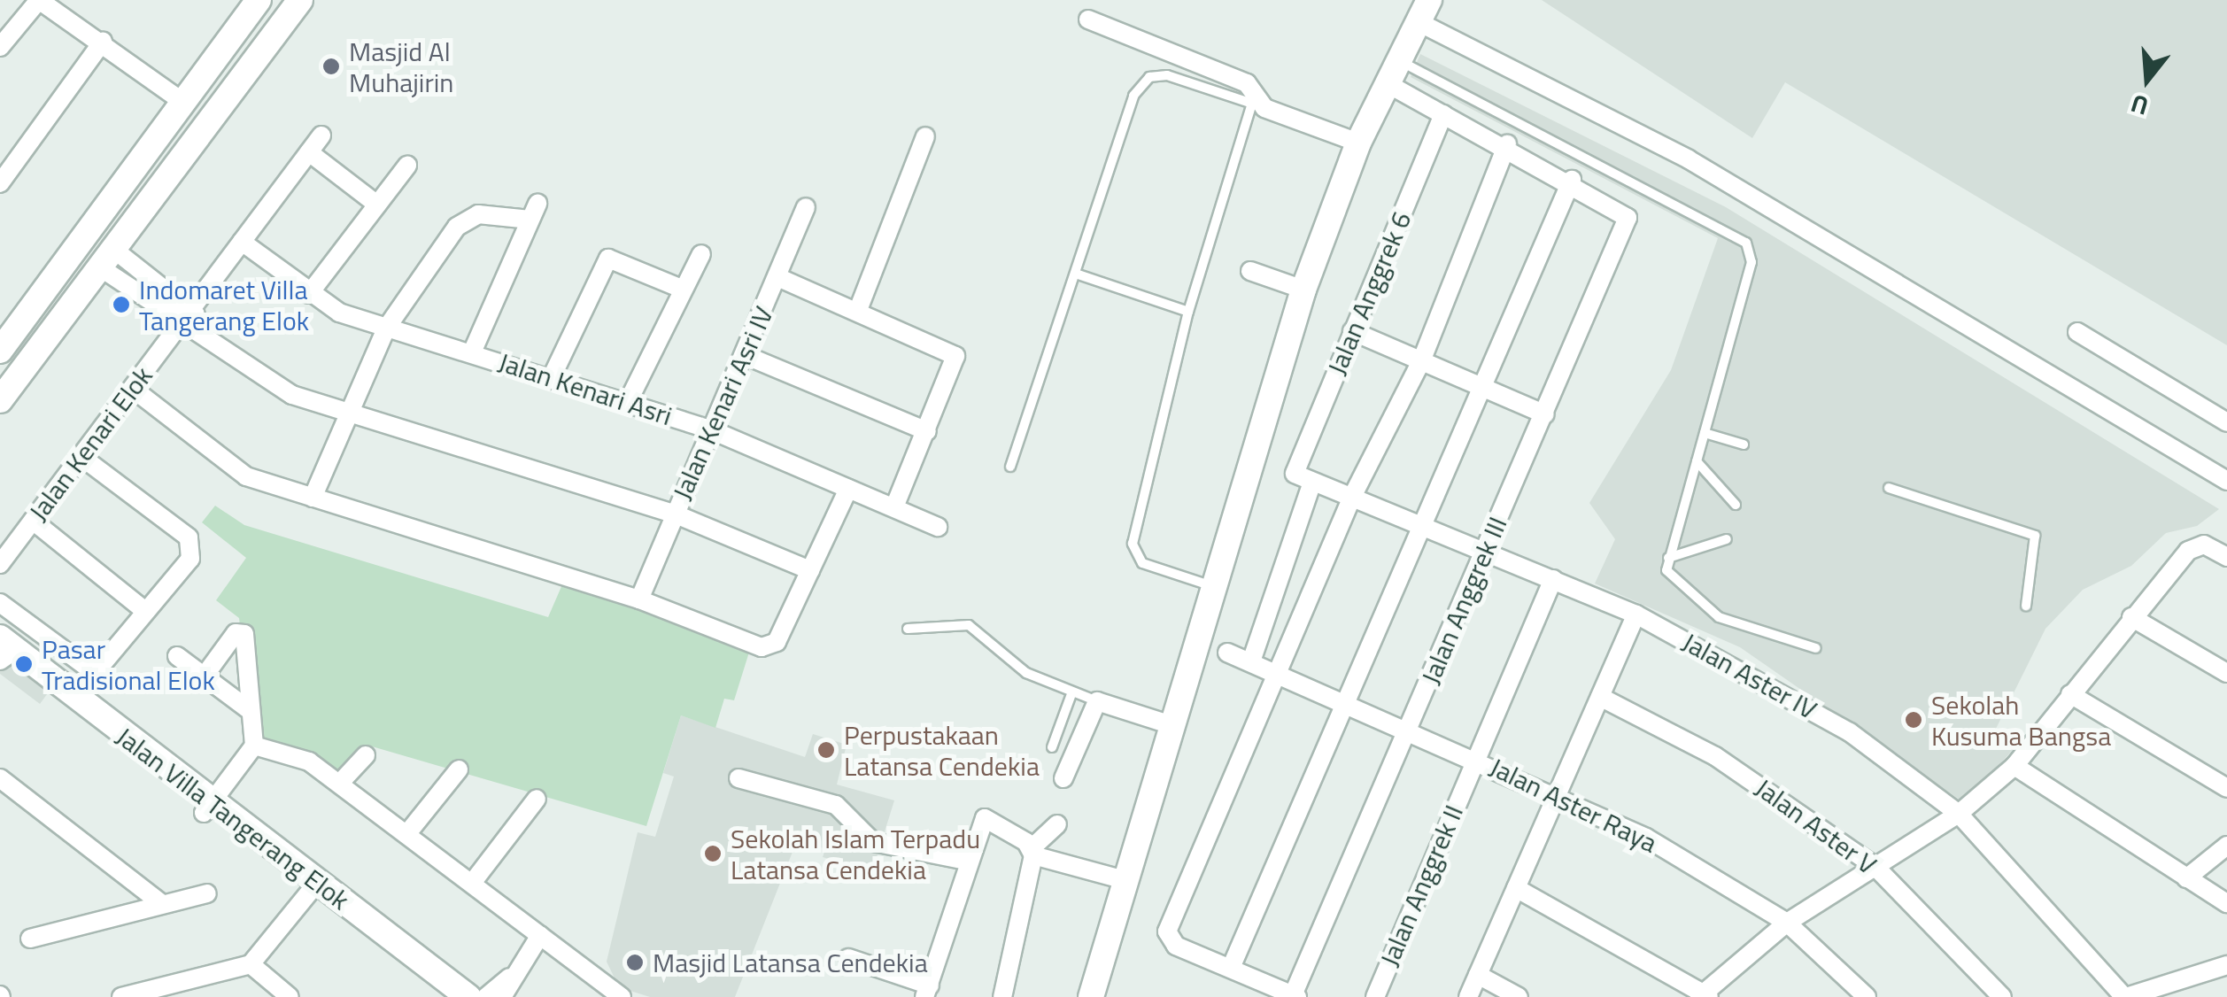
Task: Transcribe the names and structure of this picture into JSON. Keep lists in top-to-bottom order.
{
  "streets": {
    "street": [
      "Jalan Anggrek 6",
      "Jalan Kenari Asri",
      "Jalan Kenari Asri IV",
      "Jalan Kenari Elok",
      "Jalan Anggrek III",
      "Jalan Aster IV",
      "Jalan Aster Raya",
      "Jalan Villa Tangerang Elok",
      "Jalan Aster V",
      "Jalan Anggrek II"
    ]
  },
  "crossings": [
    ["Jalan Anggrek 6", "Jalan Aster IV"],
    ["Jalan Kenari Asri", "Jalan Kenari Asri IV"],
    ["Jalan Kenari Asri", "Jalan Kenari Elok"],
    ["Jalan Anggrek III", "Jalan Aster IV"],
    ["Jalan Anggrek III", "Jalan Aster Raya"],
    ["Jalan Aster IV", "Jalan Anggrek II"],
    ["Jalan Aster Raya", "Jalan Anggrek II"]
  ],
  "places": [
    "Masjid Al Muhajirin",
    "Indomaret Villa Tangerang Elok",
    "Pasar Tradisional Elok",
    "Sekolah Kusuma Bangsa",
    "Perpustakaan Latansa Cendekia",
    "Sekolah Islam Terpadu Latansa Cendekia",
    "Masjid Latansa Cendekia"
  ],
  "north": "bottom"
}
